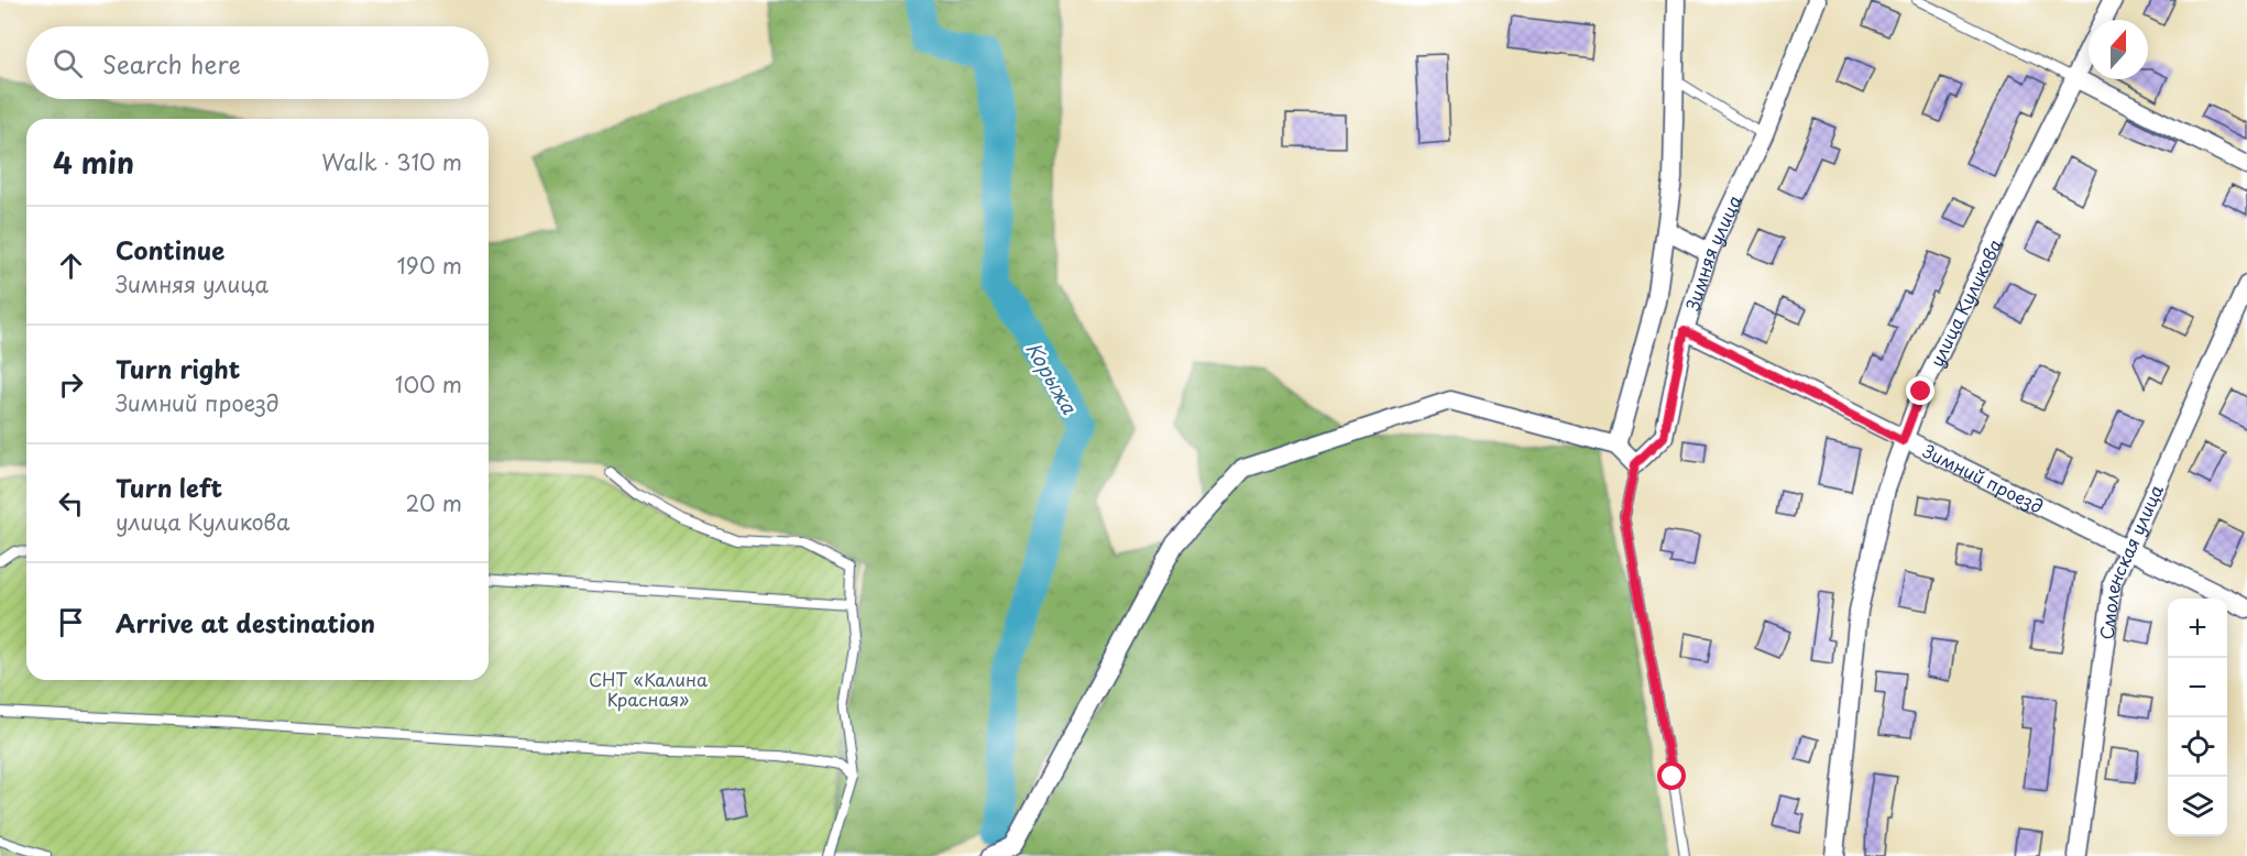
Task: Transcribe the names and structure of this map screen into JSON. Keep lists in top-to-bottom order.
{
  "streets": {
    "street": [
      "Зимняя улица",
      "улица Куликова",
      "Зимний проезд",
      "Смоленская улица"
    ]
  },
  "crossings": [
    ["Зимняя улица", "Зимний проезд"],
    ["улица Куликова", "Зимний проезд"],
    ["Зимний проезд", "Смоленская улица"]
  ],
  "water": ["Корыжа"],
  "parks": ["СНТ «Калина Красная»"],
  "north": "top",
  "page": {
    "search": "Search here",
    "heading": ["4 min", "Walk · 310 m"],
    "list": [
      ["Continue", "Зимняя улица", "190 m"],
      ["Turn right", "Зимний проезд", "100 m"],
      ["Turn left", "улица Куликова", "20 m"],
      "Arrive at destination"
    ],
    "map_buttons": ["+", "−"]
  }
}
